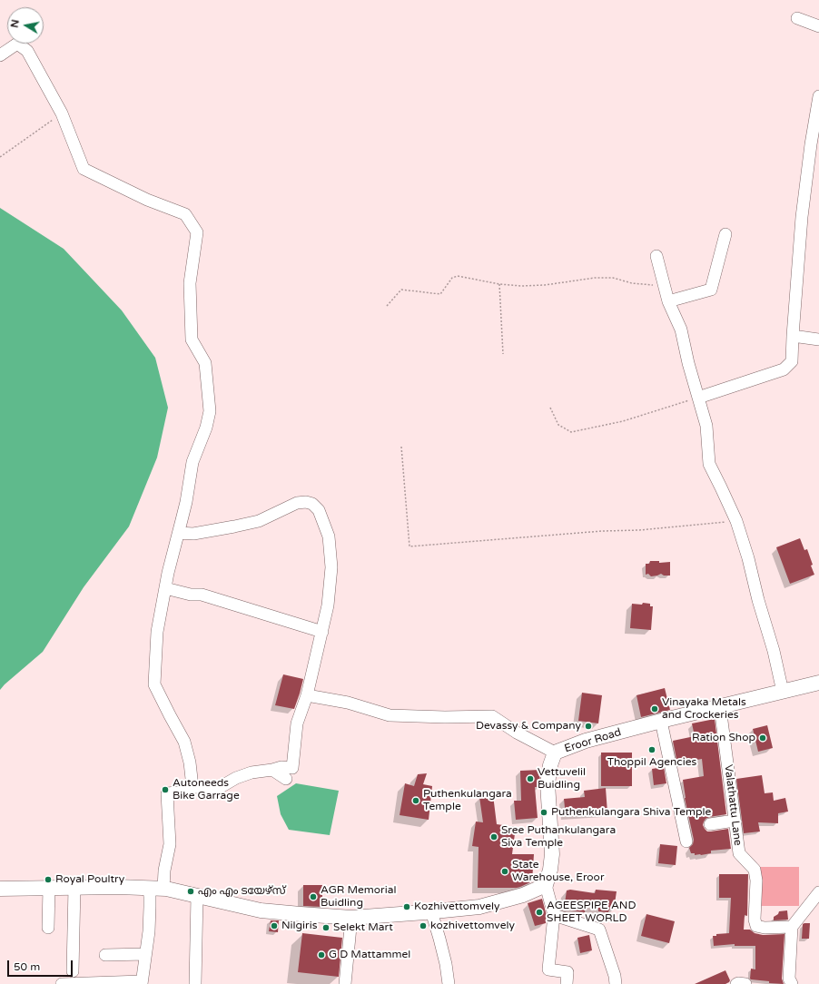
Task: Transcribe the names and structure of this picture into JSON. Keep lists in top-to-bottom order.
{
  "streets": {
    "main road": ["Eroor Road"],
    "street": ["Valathattu Lane"]
  },
  "crossings": [
    ["Eroor Road", "Valathattu Lane"]
  ],
  "places": [
    "Vinayaka Metals and Crockeries",
    "Devassy & Company",
    "Ration Shop",
    "Thoppil Agencies",
    "Vettuvelil Buidling",
    "Autoneeds Bike Garrage",
    "Puthenkulangara Temple",
    "Puthenkulangara Shiva Temple",
    "Sree Puthankulangara Siva Temple",
    "State Warehouse, Eroor",
    "Royal Poultry",
    "എം എം ടയേഴ്‌സ്",
    "AGR Memorial Buidling",
    "Kozhivettomvely",
    "AGEESPIPE AND SHEET WORLD",
    "Nilgiris",
    "kozhivettomvely",
    "Selekt Mart",
    "G D Mattammel"
  ],
  "scale_bar": "50 m",
  "north": "left"
}
